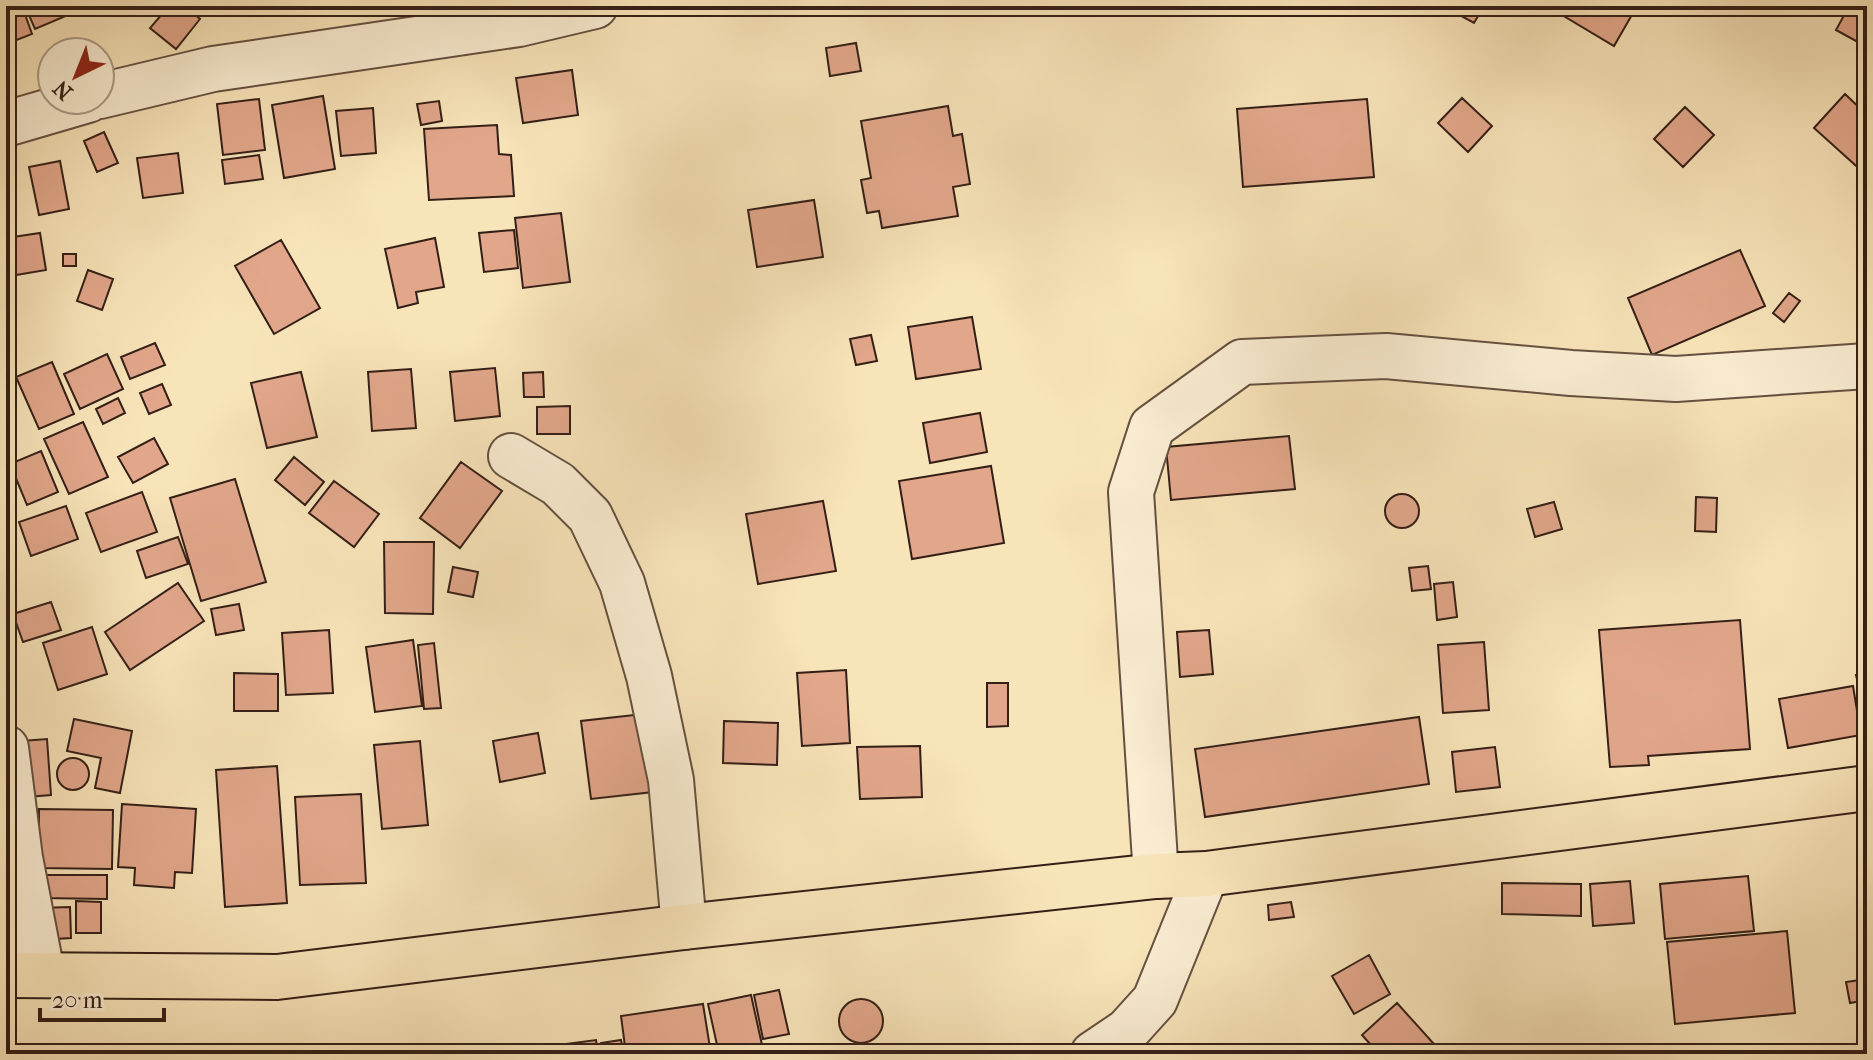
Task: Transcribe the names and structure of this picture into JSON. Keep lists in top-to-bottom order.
{
  "scale_bar": "20 m",
  "north": "bottom left"
}
